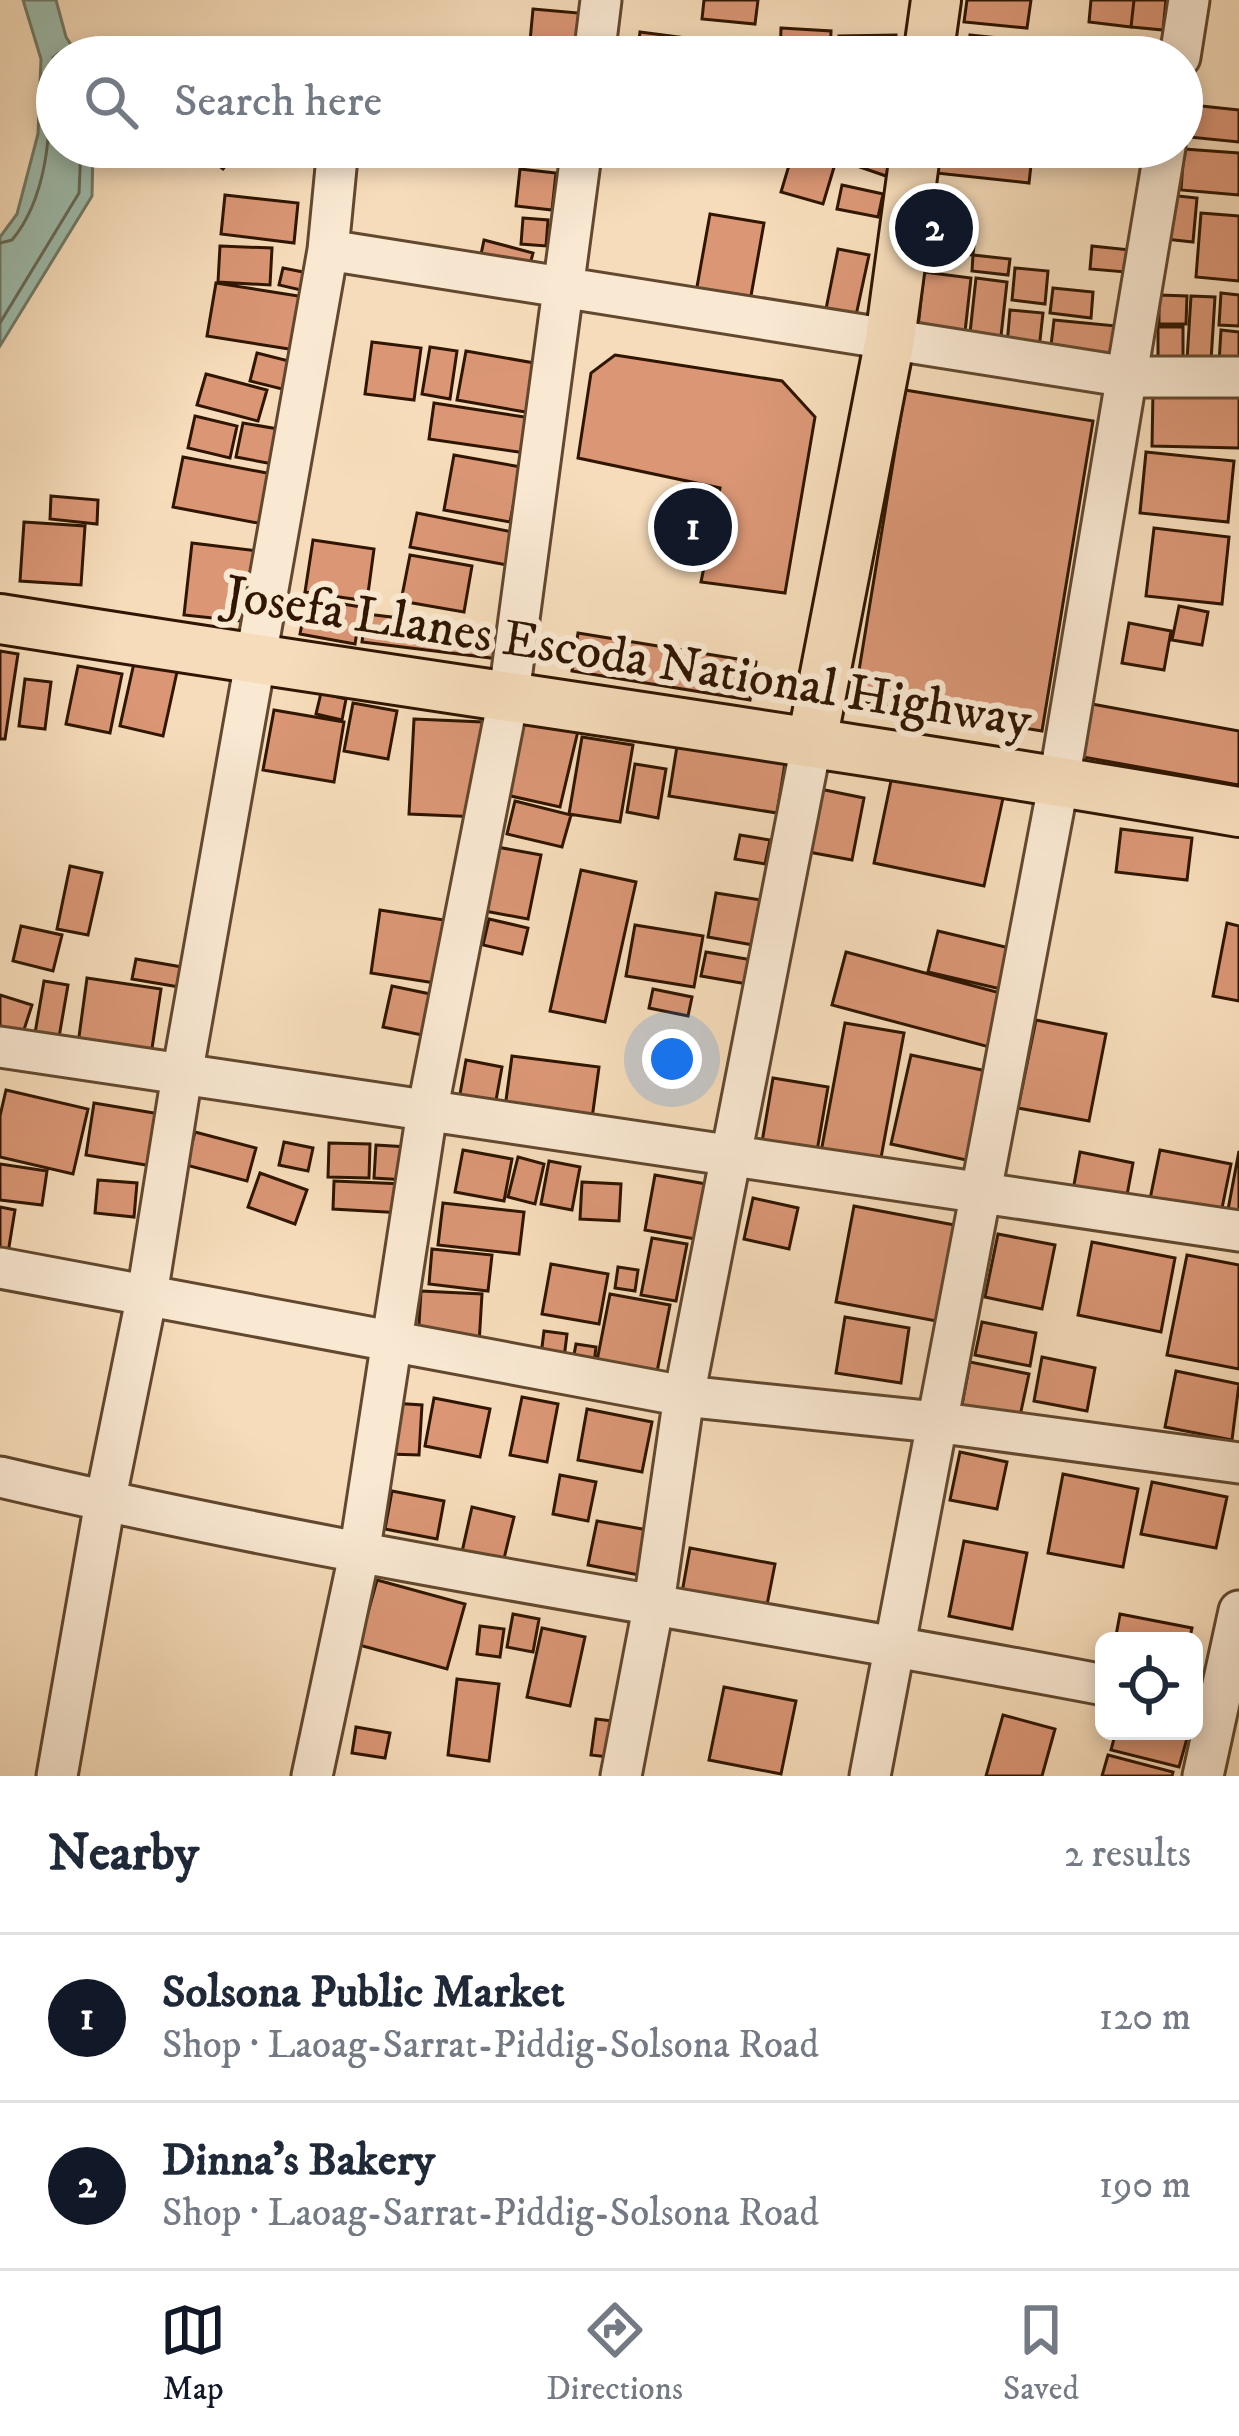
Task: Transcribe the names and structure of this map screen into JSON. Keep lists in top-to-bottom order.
{
  "streets": {
    "main road": ["Josefa Llanes Escoda National Highway"]
  },
  "page": {
    "search": "Search here",
    "pins": ["2", "1"],
    "heading": ["Nearby", "2 results"],
    "list": [
      {
        "mark": "1",
        "name": "Solsona Public Market",
        "note": "Shop · Laoag-Sarrat-Piddig-Solsona Road",
        "value": "120 m"
      },
      {
        "mark": "2",
        "name": "Dinna's Bakery",
        "note": "Shop · Laoag-Sarrat-Piddig-Solsona Road",
        "value": "190 m"
      }
    ],
    "nav": ["Map", "Directions", "Saved"]
  }
}
